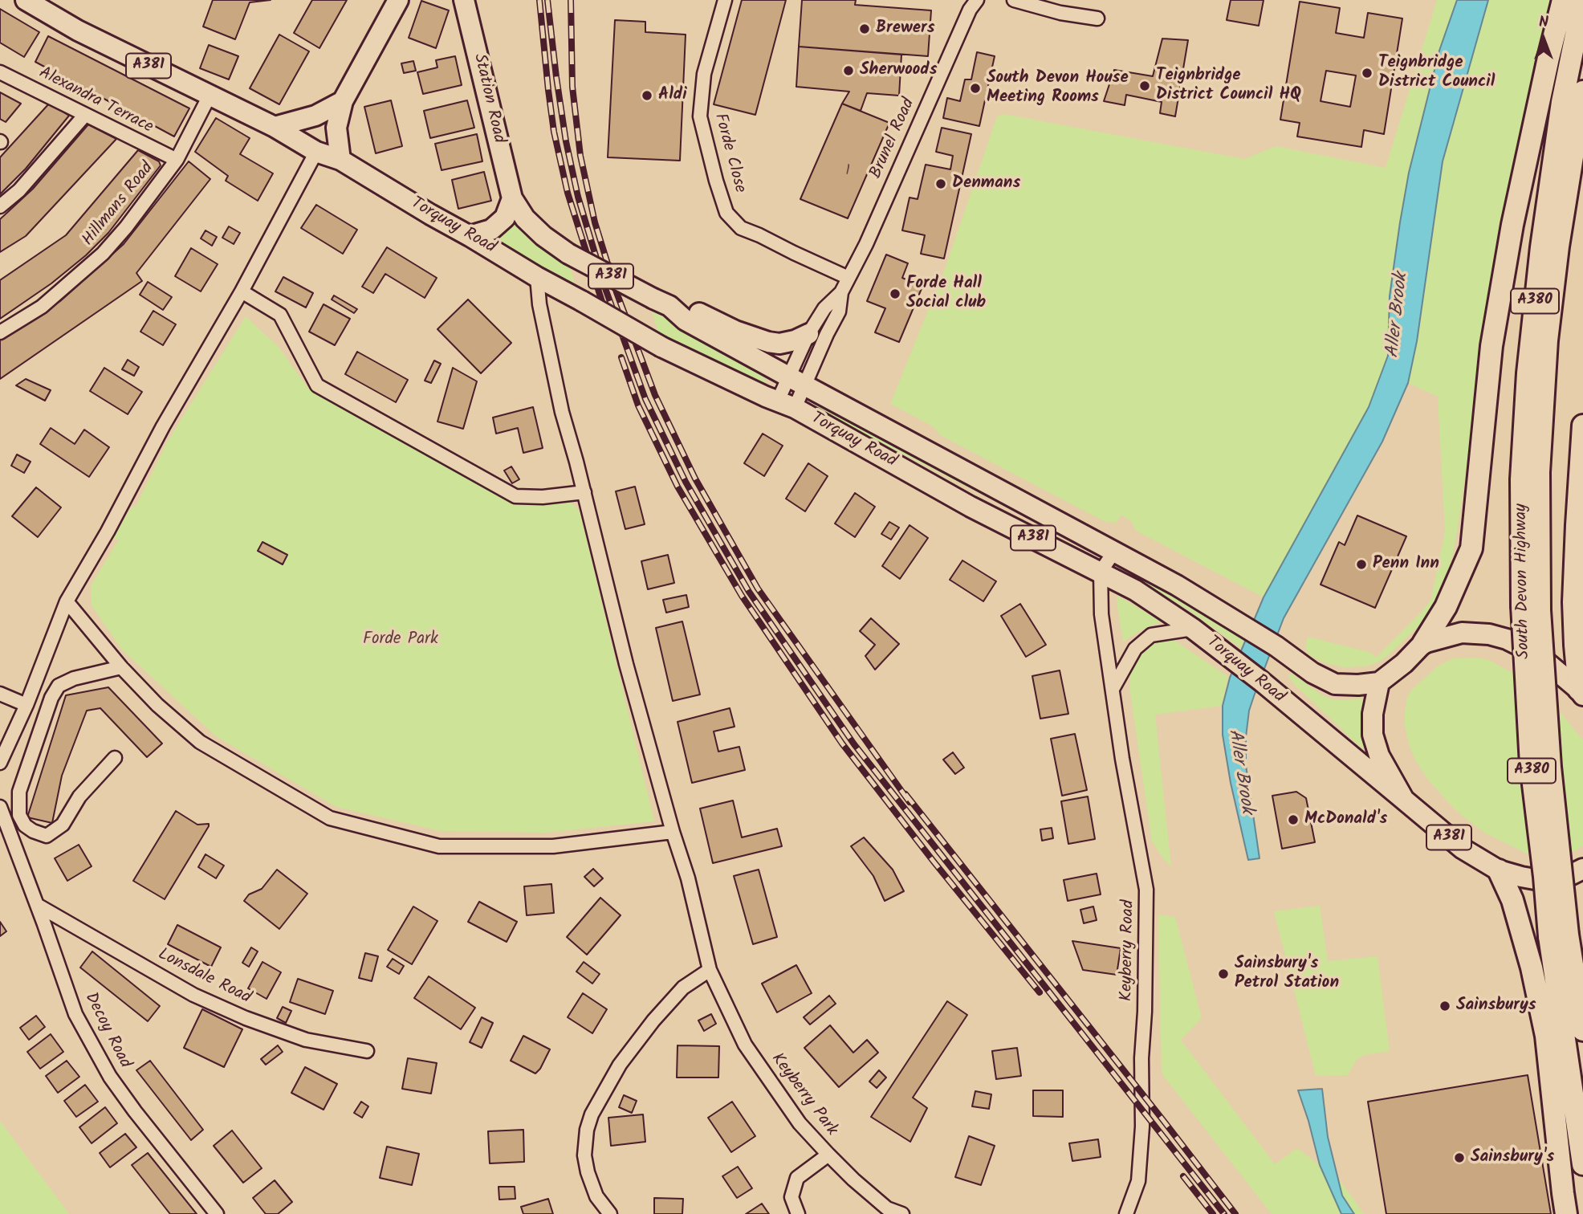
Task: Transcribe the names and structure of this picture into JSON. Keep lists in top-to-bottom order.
{
  "streets": {
    "highway": ["A380", "South Devon Highway"],
    "main road": ["A381", "Station Road", "Torquay Road"],
    "street": [
      "Alexandra Terrace",
      "Brunel Road",
      "Forde Close",
      "Hillmans Road",
      "Keyberry Road",
      "Lonsdale Road",
      "Decoy Road",
      "Keyberry Park"
    ]
  },
  "crossings": [
    ["A381", "Brunel Road"],
    ["A381", "Torquay Road"],
    ["Station Road", "Torquay Road"],
    ["Alexandra Terrace", "Hillmans Road"],
    ["Brunel Road", "Forde Close"],
    ["Brunel Road", "Torquay Road"],
    ["Hillmans Road", "Torquay Road"],
    ["Torquay Road", "Keyberry Road"],
    ["Lonsdale Road", "Decoy Road"]
  ],
  "water": ["Aller Brook"],
  "parks": ["Forde Park"],
  "places": [
    "Brewers",
    "Sherwoods",
    "Teignbridge District Council",
    "Teignbridge District Council HQ",
    "South Devon House Meeting Rooms",
    "Aldi",
    "Denmans",
    "Forde Hall Social club",
    "Penn Inn",
    "McDonald's",
    "Sainsbury's Petrol Station",
    "Sainsburys",
    "Sainsbury's"
  ],
  "house_numbers": ["1"],
  "north": "top"
}
